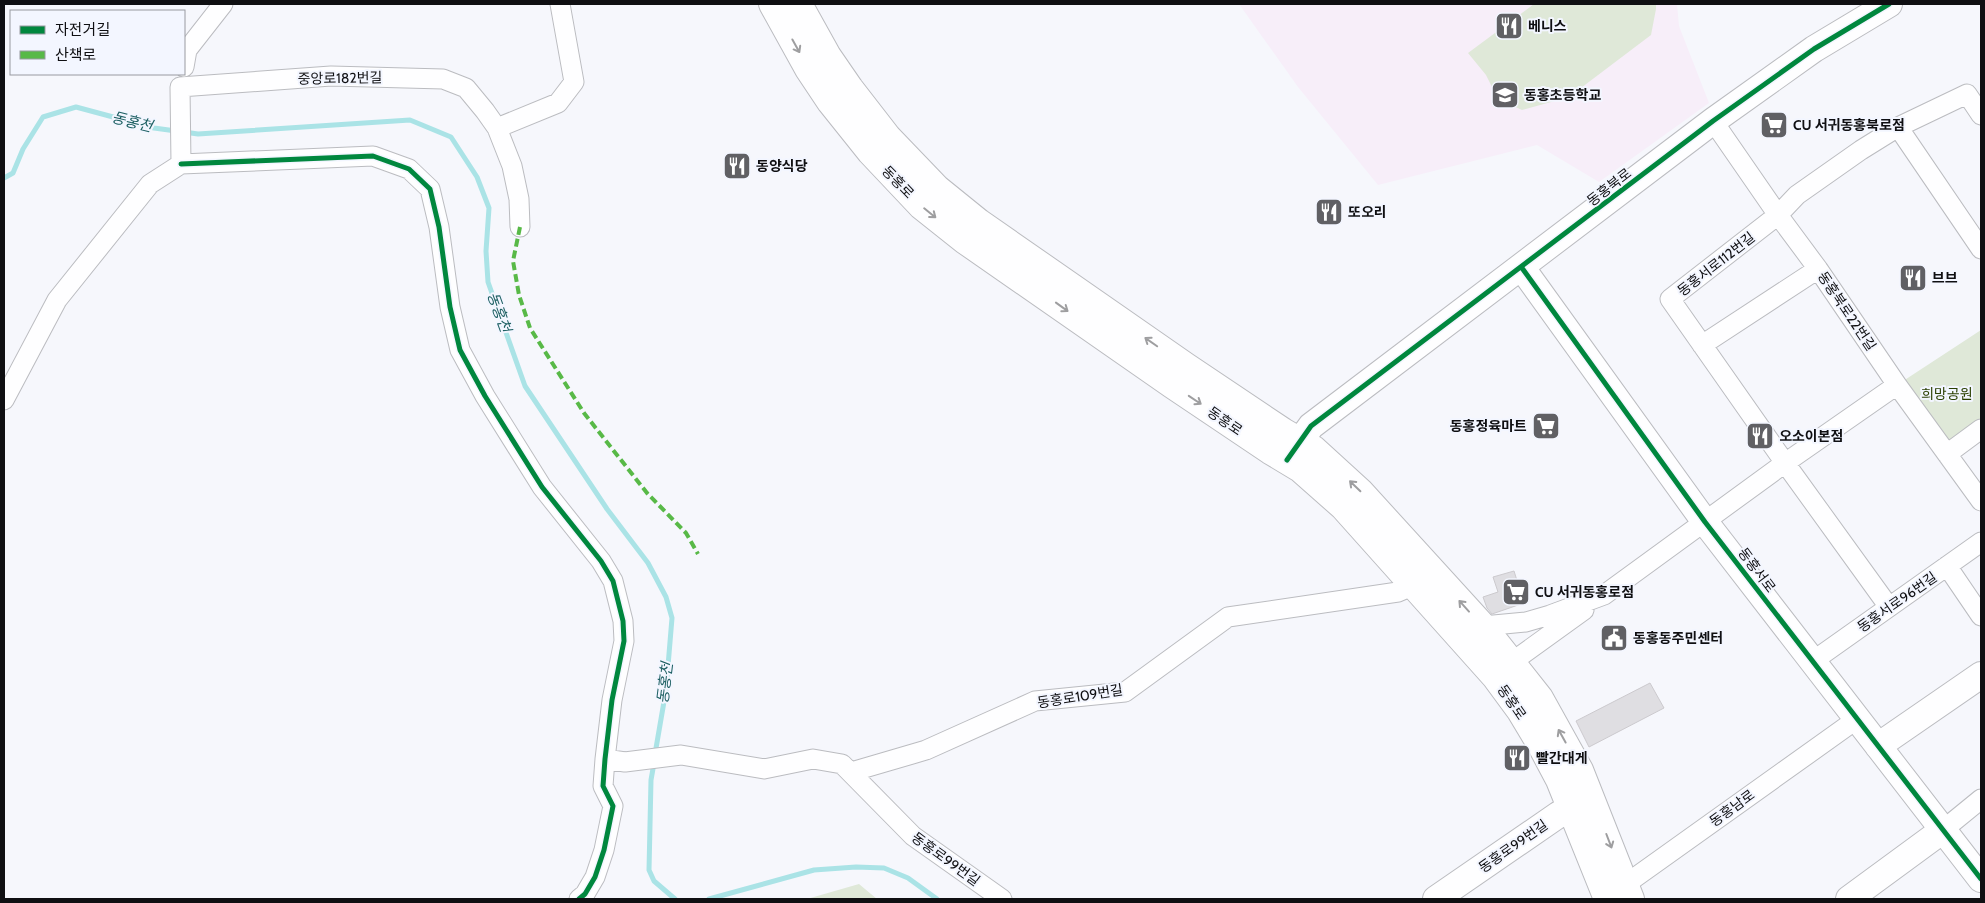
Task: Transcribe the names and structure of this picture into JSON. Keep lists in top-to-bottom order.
{
  "streets": {
    "main road": [
      "동홍로",
      "동홍북로",
      "동홍서로",
      "동홍로99번길"
    ],
    "street": [
      "중앙로182번길",
      "동홍서로112번길",
      "동홍북로22번길",
      "동홍서로96번길",
      "동홍로109번길",
      "동홍남로"
    ]
  },
  "crossings": [
    ["동홍로", "동홍북로"],
    ["동홍로", "동홍로109번길"],
    ["동홍로", "동홍남로"],
    ["동홍로", "동홍로99번길"],
    ["동홍북로", "동홍북로22번길"],
    ["동홍북로", "동홍서로"],
    ["동홍서로112번길", "동홍북로22번길"],
    ["동홍서로", "동홍서로96번길"],
    ["동홍서로", "동홍남로"],
    ["동홍로109번길", "동홍로99번길"]
  ],
  "water": ["동홍천"],
  "parks": ["희망공원"],
  "places": {
    "restaurant": [
      "베니스",
      "동양식당",
      "또오리",
      "브브",
      "오소이본점",
      "빨간대게"
    ],
    "school or university": ["동홍초등학교"],
    "supermarket": ["CU 서귀동홍북로점", "동홍정육마트", "CU 서귀동홍로점"],
    "public building": ["동홍동주민센터"]
  },
  "legend": ["자전거길", "산책로"]
}
